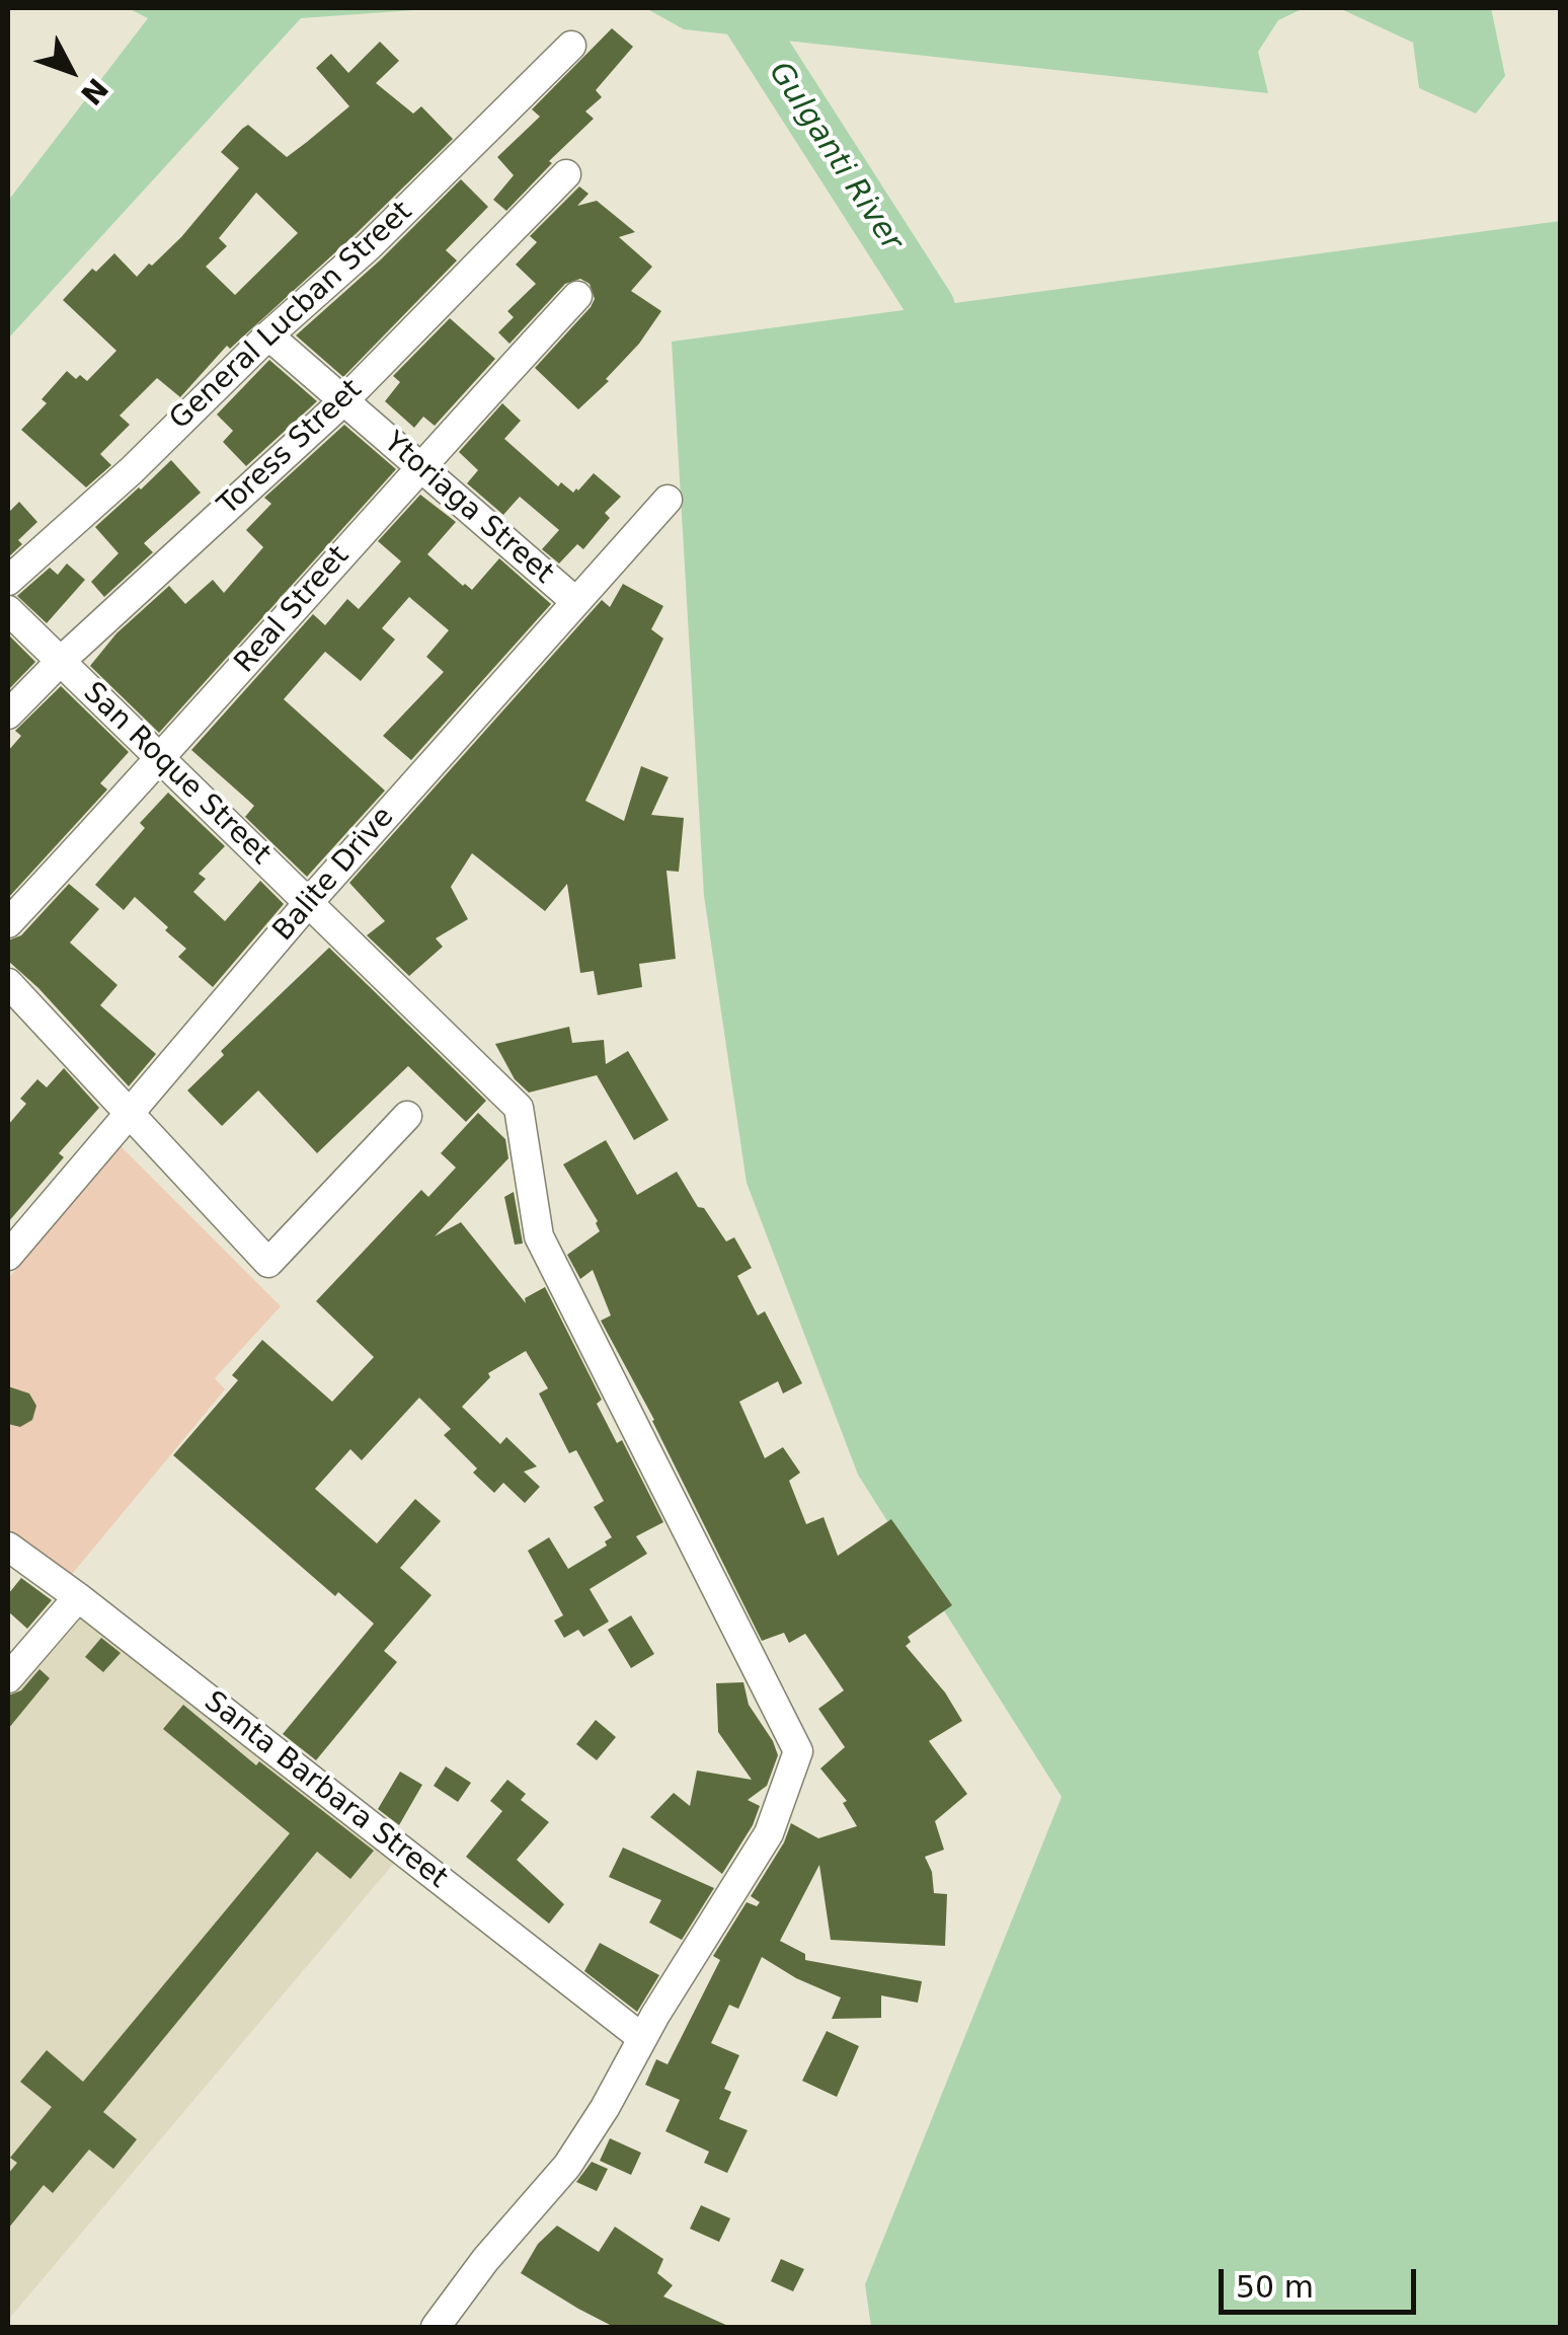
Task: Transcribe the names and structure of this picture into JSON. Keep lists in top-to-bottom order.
{
  "streets": {
    "street": [
      "General Lucban Street",
      "Toress Street",
      "Ytoriaga Street",
      "Real Street",
      "San Roque Street",
      "Balite Drive",
      "Santa Barbara Street"
    ]
  },
  "crossings": [
    ["General Lucban Street", "Ytoriaga Street"],
    ["Toress Street", "Ytoriaga Street"],
    ["Toress Street", "San Roque Street"],
    ["Ytoriaga Street", "Real Street"],
    ["Ytoriaga Street", "Balite Drive"],
    ["Real Street", "San Roque Street"],
    ["San Roque Street", "Balite Drive"],
    ["San Roque Street", "Santa Barbara Street"]
  ],
  "water": ["Gulganti River"],
  "scale_bar": "50 m",
  "north": "bottom right"
}
